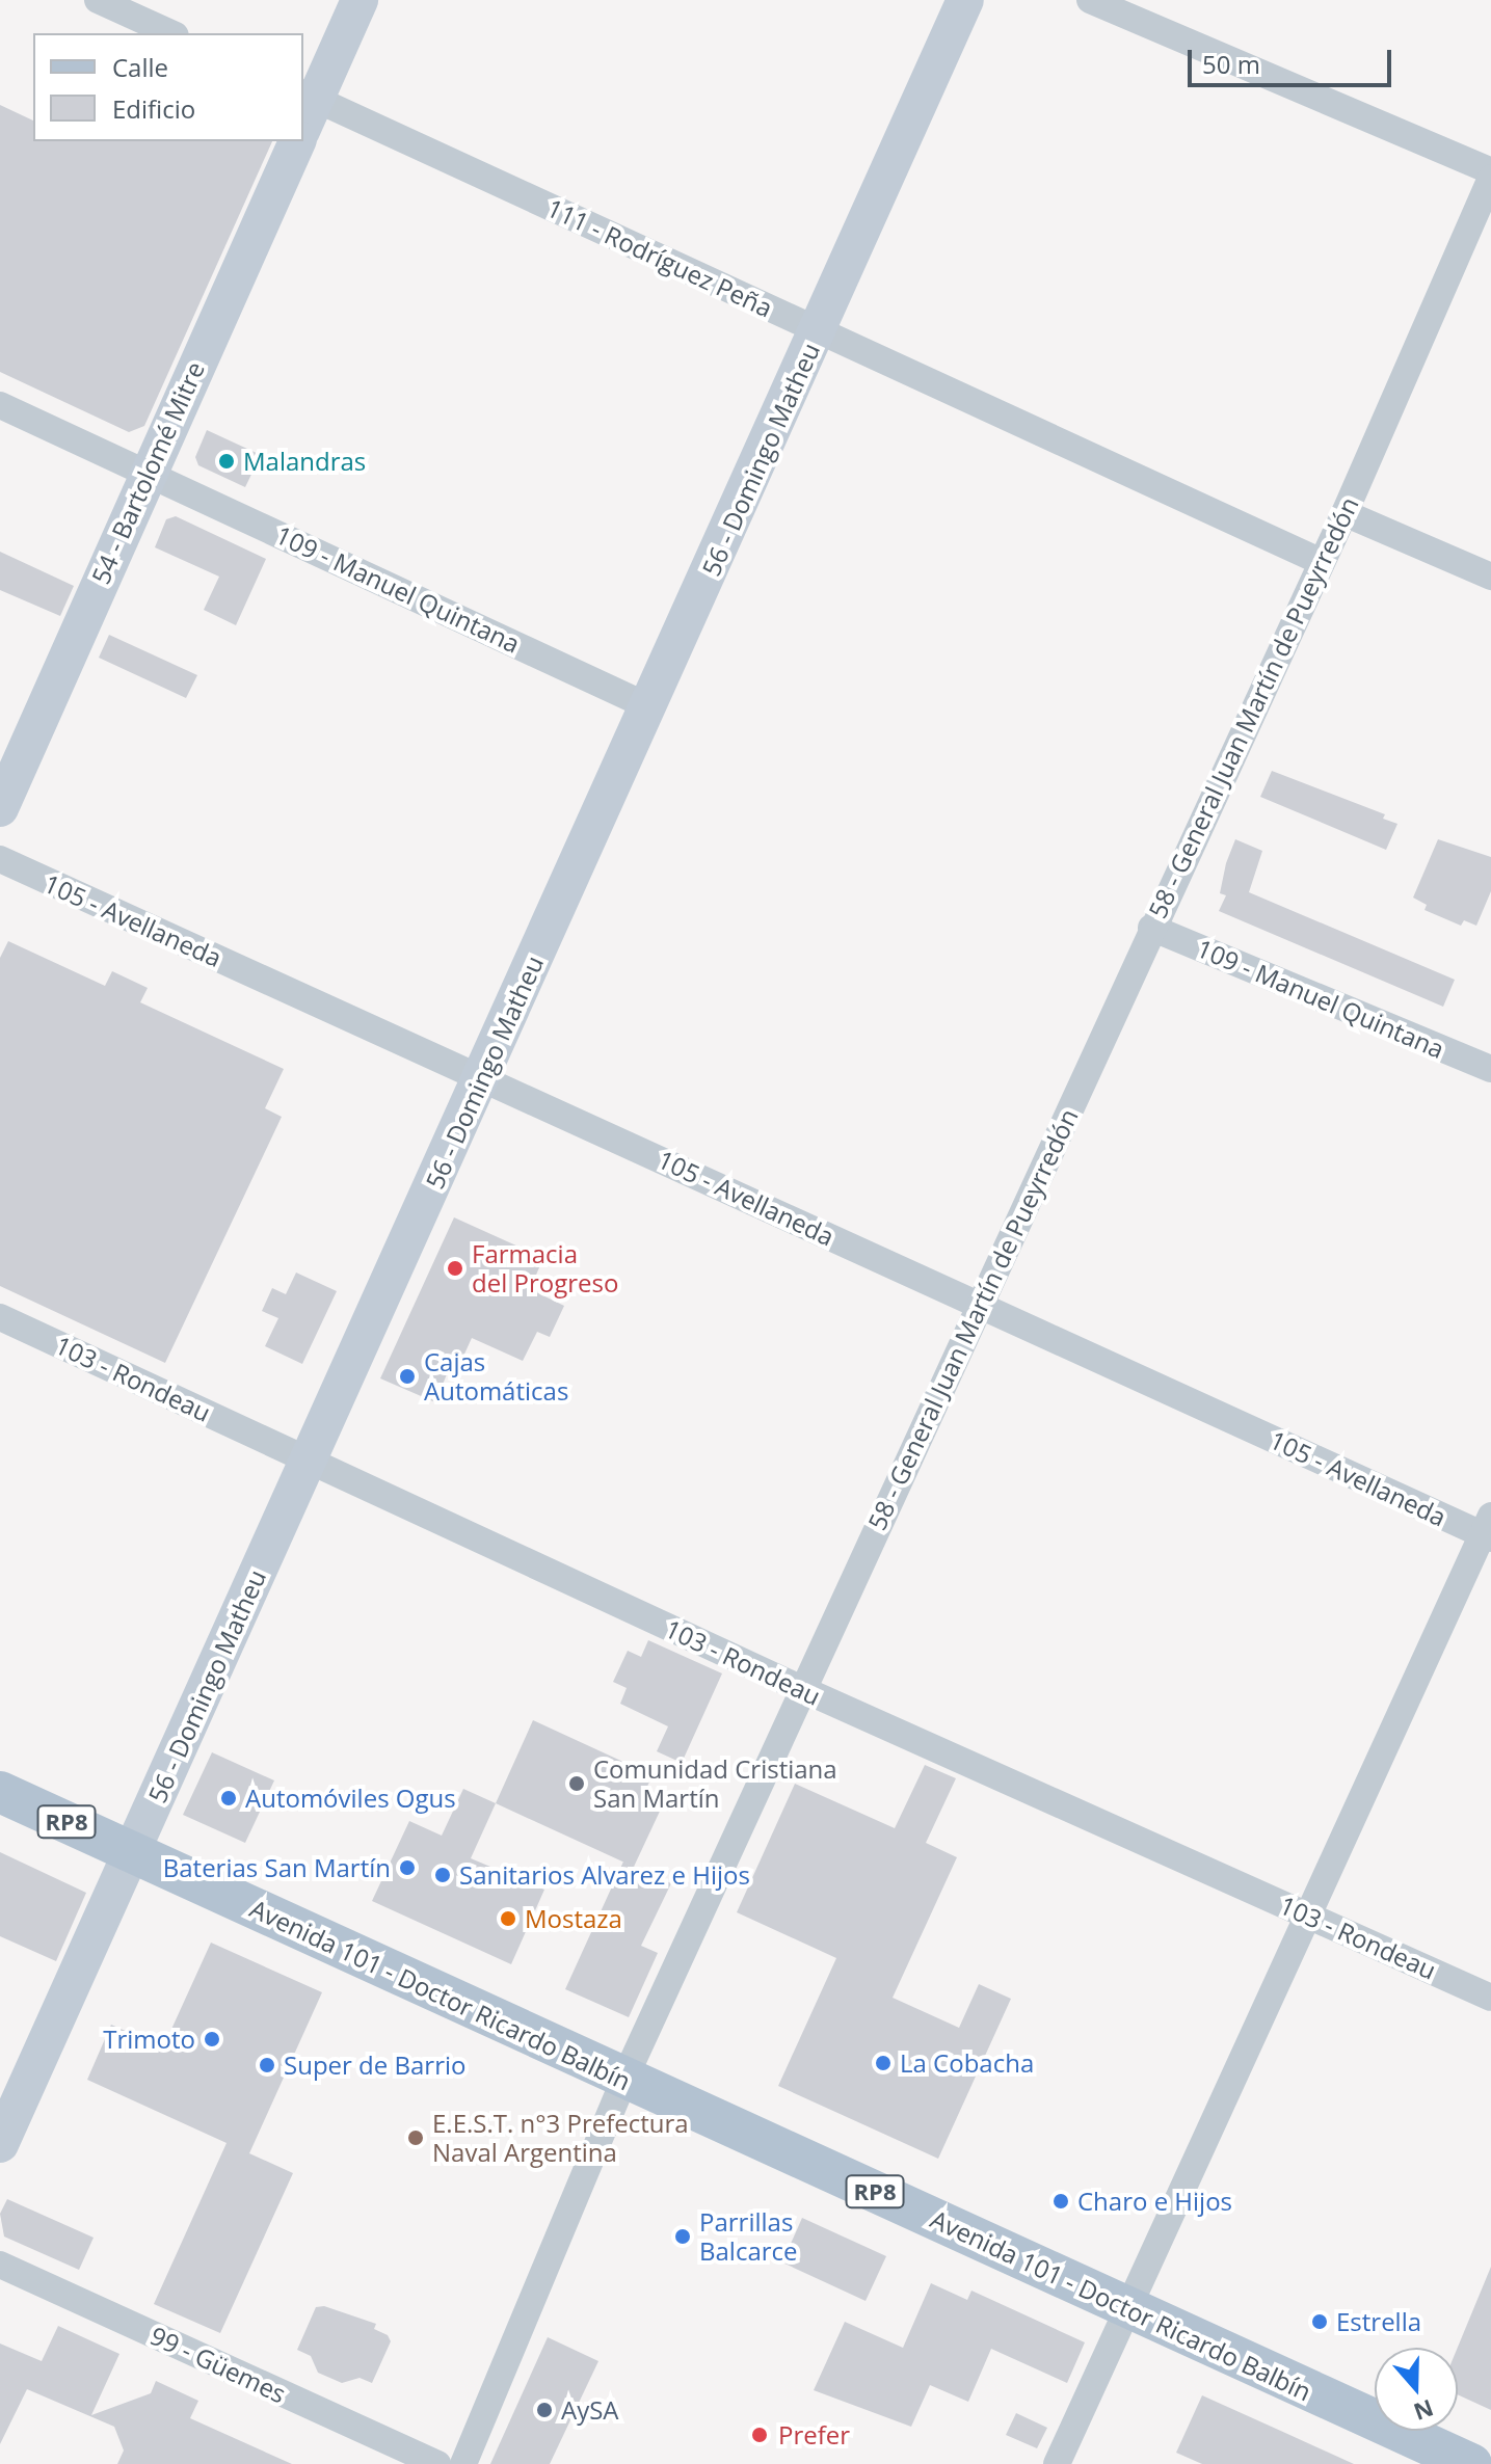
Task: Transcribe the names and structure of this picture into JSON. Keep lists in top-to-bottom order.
{
  "streets": {
    "main road": ["RP8", "Avenida 101 - Doctor Ricardo Balbín"],
    "street": [
      "111 - Rodríguez Peña",
      "56 - Domingo Matheu",
      "54 - Bartolomé Mitre",
      "109 - Manuel Quintana",
      "58 - General Juan Martín de Pueyrredón",
      "105 - Avellaneda",
      "103 - Rondeau",
      "99 - Güemes"
    ]
  },
  "crossings": [
    ["111 - Rodríguez Peña", "56 - Domingo Matheu"],
    ["111 - Rodríguez Peña", "58 - General Juan Martín de Pueyrredón"],
    ["56 - Domingo Matheu", "109 - Manuel Quintana"],
    ["56 - Domingo Matheu", "105 - Avellaneda"],
    ["56 - Domingo Matheu", "103 - Rondeau"],
    ["56 - Domingo Matheu", "Avenida 101 - Doctor Ricardo Balbín"],
    ["54 - Bartolomé Mitre", "109 - Manuel Quintana"],
    ["109 - Manuel Quintana", "58 - General Juan Martín de Pueyrredón"],
    ["58 - General Juan Martín de Pueyrredón", "105 - Avellaneda"],
    ["58 - General Juan Martín de Pueyrredón", "103 - Rondeau"],
    ["58 - General Juan Martín de Pueyrredón", "Avenida 101 - Doctor Ricardo Balbín"]
  ],
  "places": [
    "Malandras",
    "Farmacia del Progreso",
    "Cajas Automáticas",
    "Comunidad Cristiana San Martín",
    "Automóviles Ogus",
    "Baterias San Martín",
    "Sanitarios Alvarez e Hijos",
    "Mostaza",
    "Trimoto",
    "La Cobacha",
    "Super de Barrio",
    "E.E.S.T. n°3 Prefectura Naval Argentina",
    "Charo e Hijos",
    "Parrillas Balcarce",
    "Estrella",
    "AySA",
    "Prefer"
  ],
  "legend": ["Calle", "Edificio"],
  "scale_bar": "50 m",
  "north": "bottom"
}
